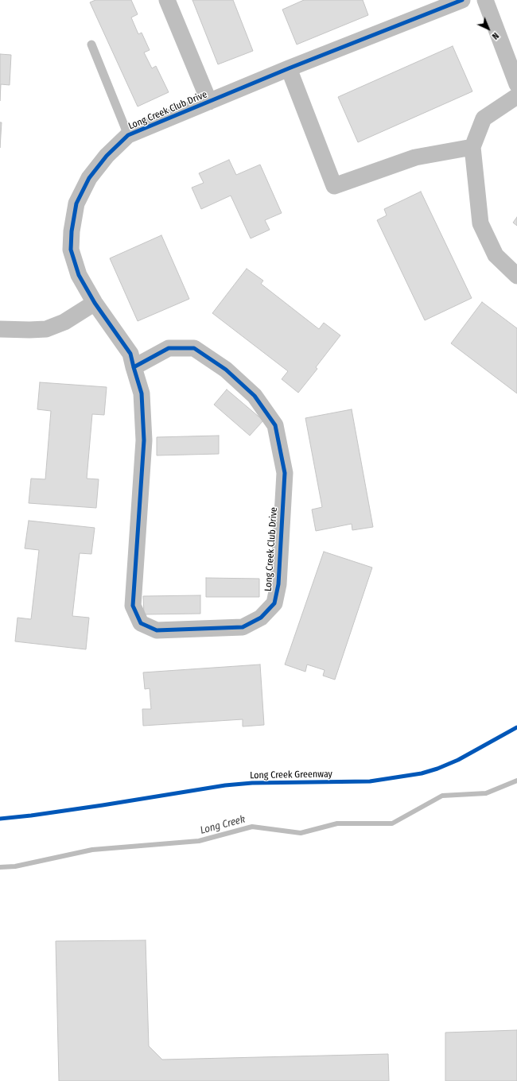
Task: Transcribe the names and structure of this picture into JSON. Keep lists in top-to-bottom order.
{
  "streets": {
    "street": ["Long Creek Club Drive"],
    "cycle path": ["Long Creek Greenway"]
  },
  "water": ["Long Creek"],
  "north": "bottom right"
}
